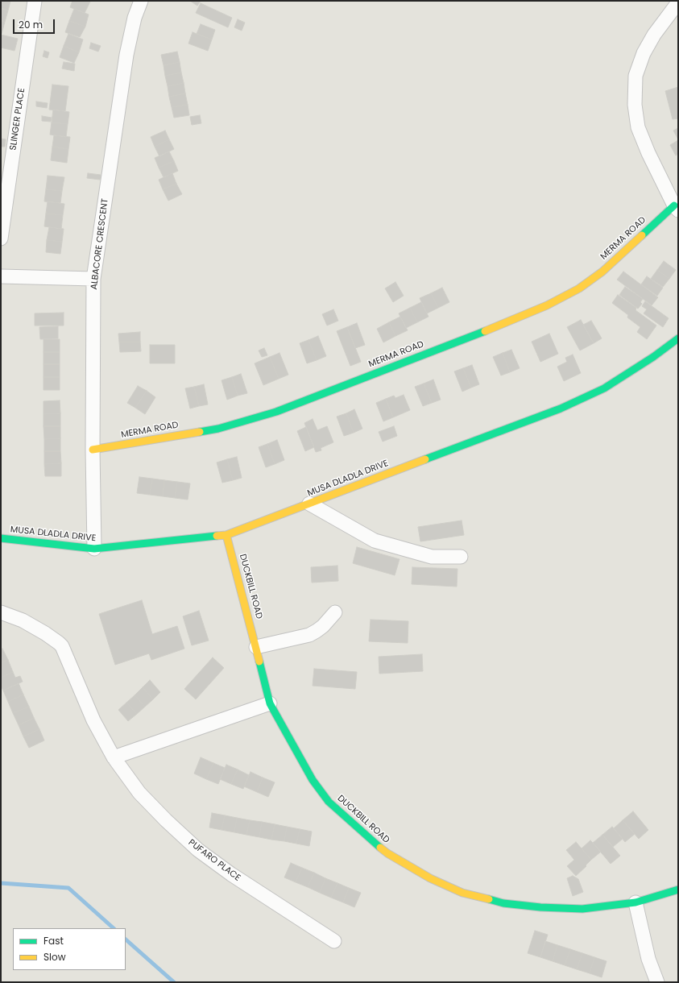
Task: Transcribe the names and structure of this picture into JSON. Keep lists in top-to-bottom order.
{
  "streets": {
    "street": [
      "SLINGER PLACE",
      "MERMA ROAD",
      "ALBACORE CRESCENT",
      "MUSA DLADLA DRIVE",
      "DUCKBILL ROAD",
      "PUFARO PLACE"
    ]
  },
  "crossings": [
    ["MERMA ROAD", "ALBACORE CRESCENT"],
    ["ALBACORE CRESCENT", "MUSA DLADLA DRIVE"],
    ["MUSA DLADLA DRIVE", "DUCKBILL ROAD"]
  ],
  "legend": ["Fast", "Slow"],
  "scale_bar": "20 m"
}
